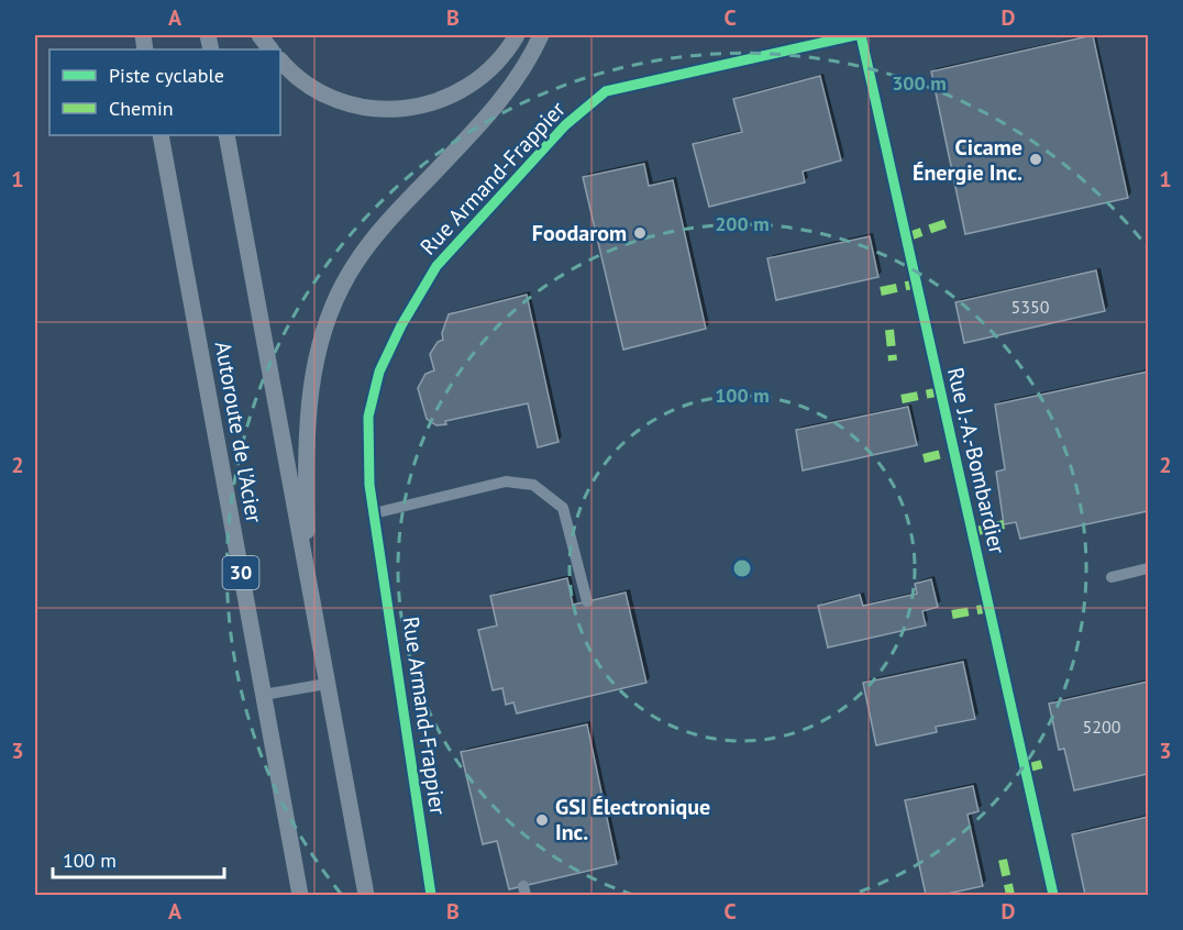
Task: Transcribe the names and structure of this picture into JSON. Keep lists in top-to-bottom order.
{
  "streets": {
    "highway": ["Autoroute de l'Acier", "30"],
    "street": ["Rue Armand-Frappier", "Rue J.-A.-Bombardier"]
  },
  "places": ["Cicame Énergie Inc.", "Foodarom", "GSI Électronique Inc."],
  "house_numbers": ["5350", "5200"],
  "legend": ["Piste cyclable", "Chemin"],
  "scale_bar": "100 m",
  "grid": {
    "columns": [
      "A",
      "B",
      "C",
      "D"
    ],
    "rows": ["1", "2", "3"]
  },
  "rings": ["300 m", "200 m", "100 m"]
}
